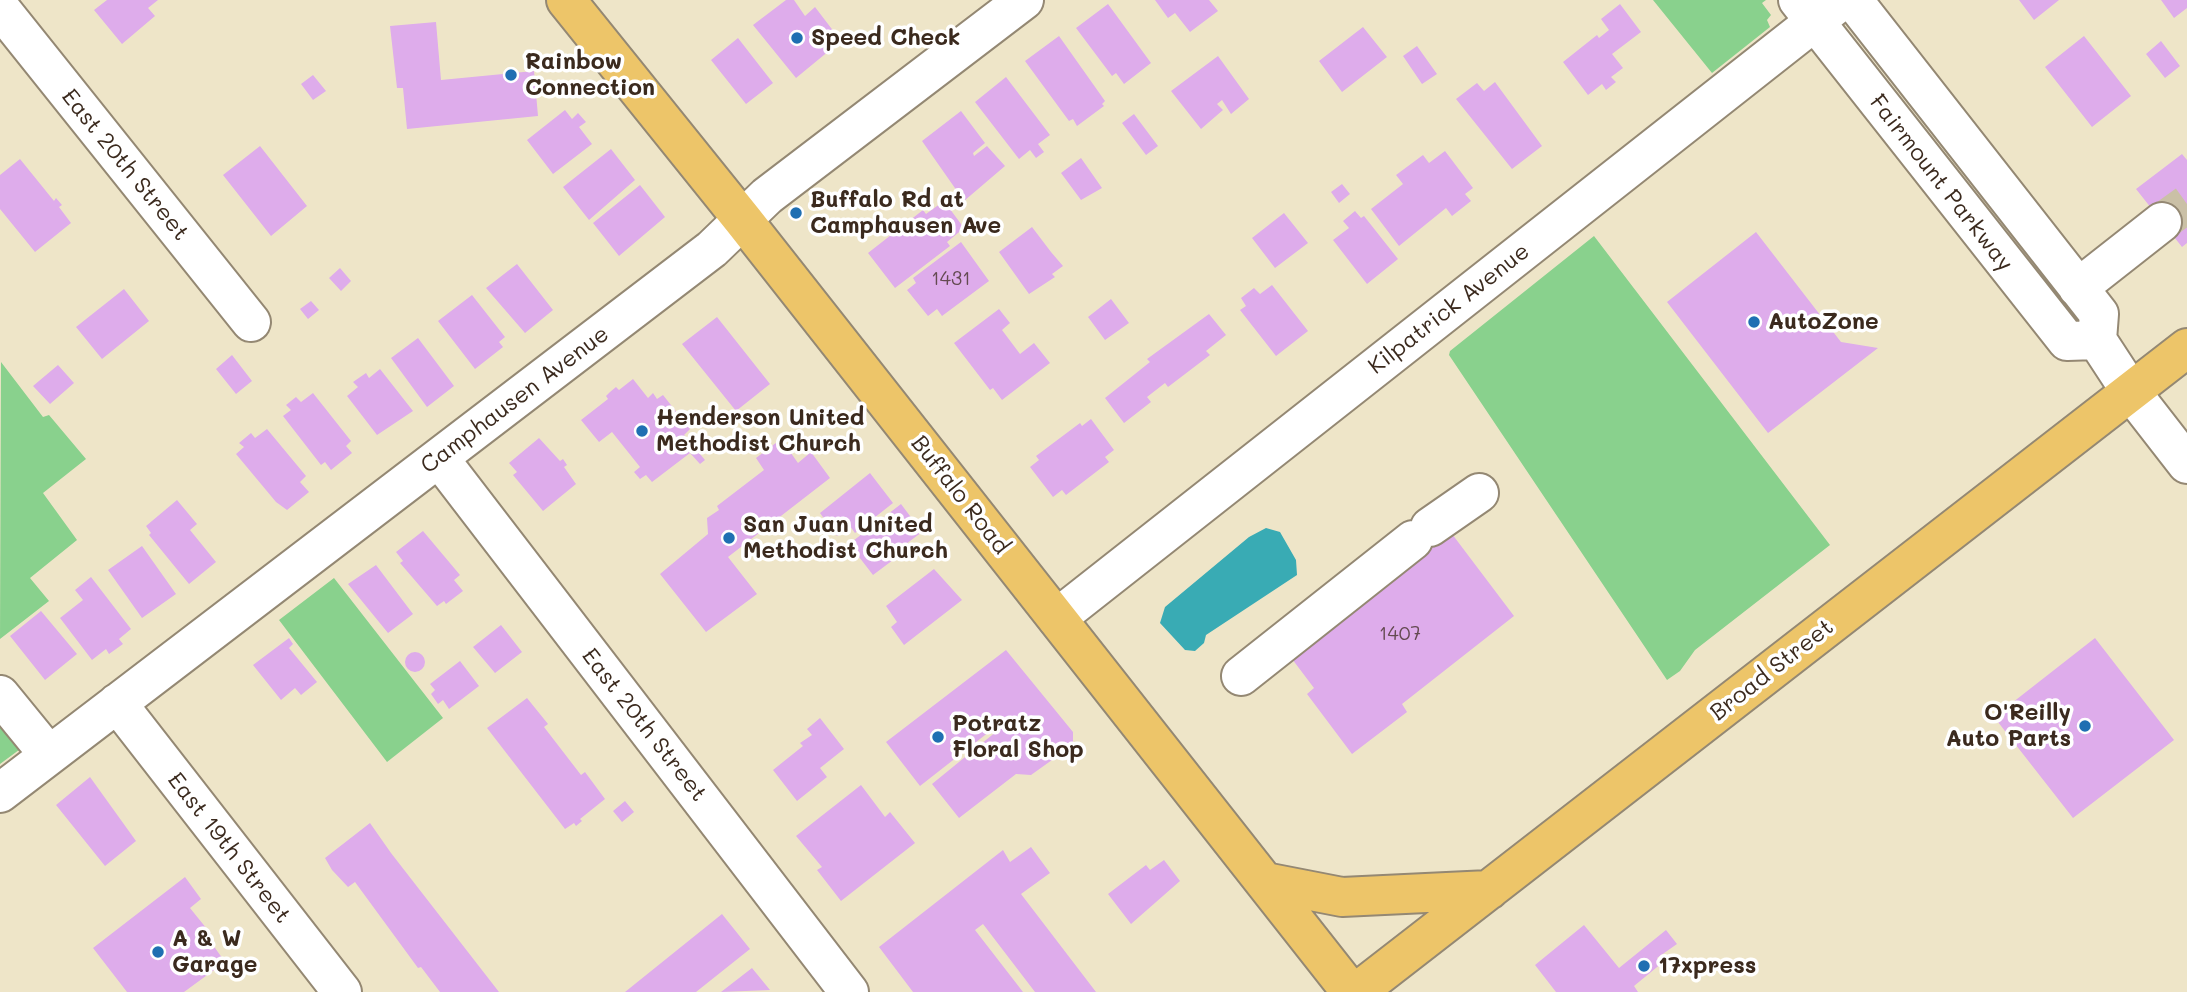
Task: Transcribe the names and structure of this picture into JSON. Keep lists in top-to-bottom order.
{
  "streets": {
    "main road": ["Buffalo Road", "Broad Street"],
    "street": [
      "East 20th Street",
      "Fairmount Parkway",
      "Kilpatrick Avenue",
      "Camphausen Avenue",
      "East 19th Street"
    ]
  },
  "crossings": [
    ["East 20th Street", "Camphausen Avenue"],
    ["Fairmount Parkway", "Kilpatrick Avenue"],
    ["Fairmount Parkway", "Broad Street"],
    ["Kilpatrick Avenue", "Buffalo Road"],
    ["Camphausen Avenue", "Buffalo Road"],
    ["Camphausen Avenue", "East 19th Street"]
  ],
  "places": [
    "Speed Check",
    "Rainbow Connection",
    "Buffalo Rd at Camphausen Ave",
    "AutoZone",
    "Henderson United Methodist Church",
    "San Juan United Methodist Church",
    "O'Reilly Auto Parts",
    "Potratz Floral Shop",
    "A & W Garage",
    "17xpress"
  ],
  "house_numbers": ["1431", "1407"]
}
